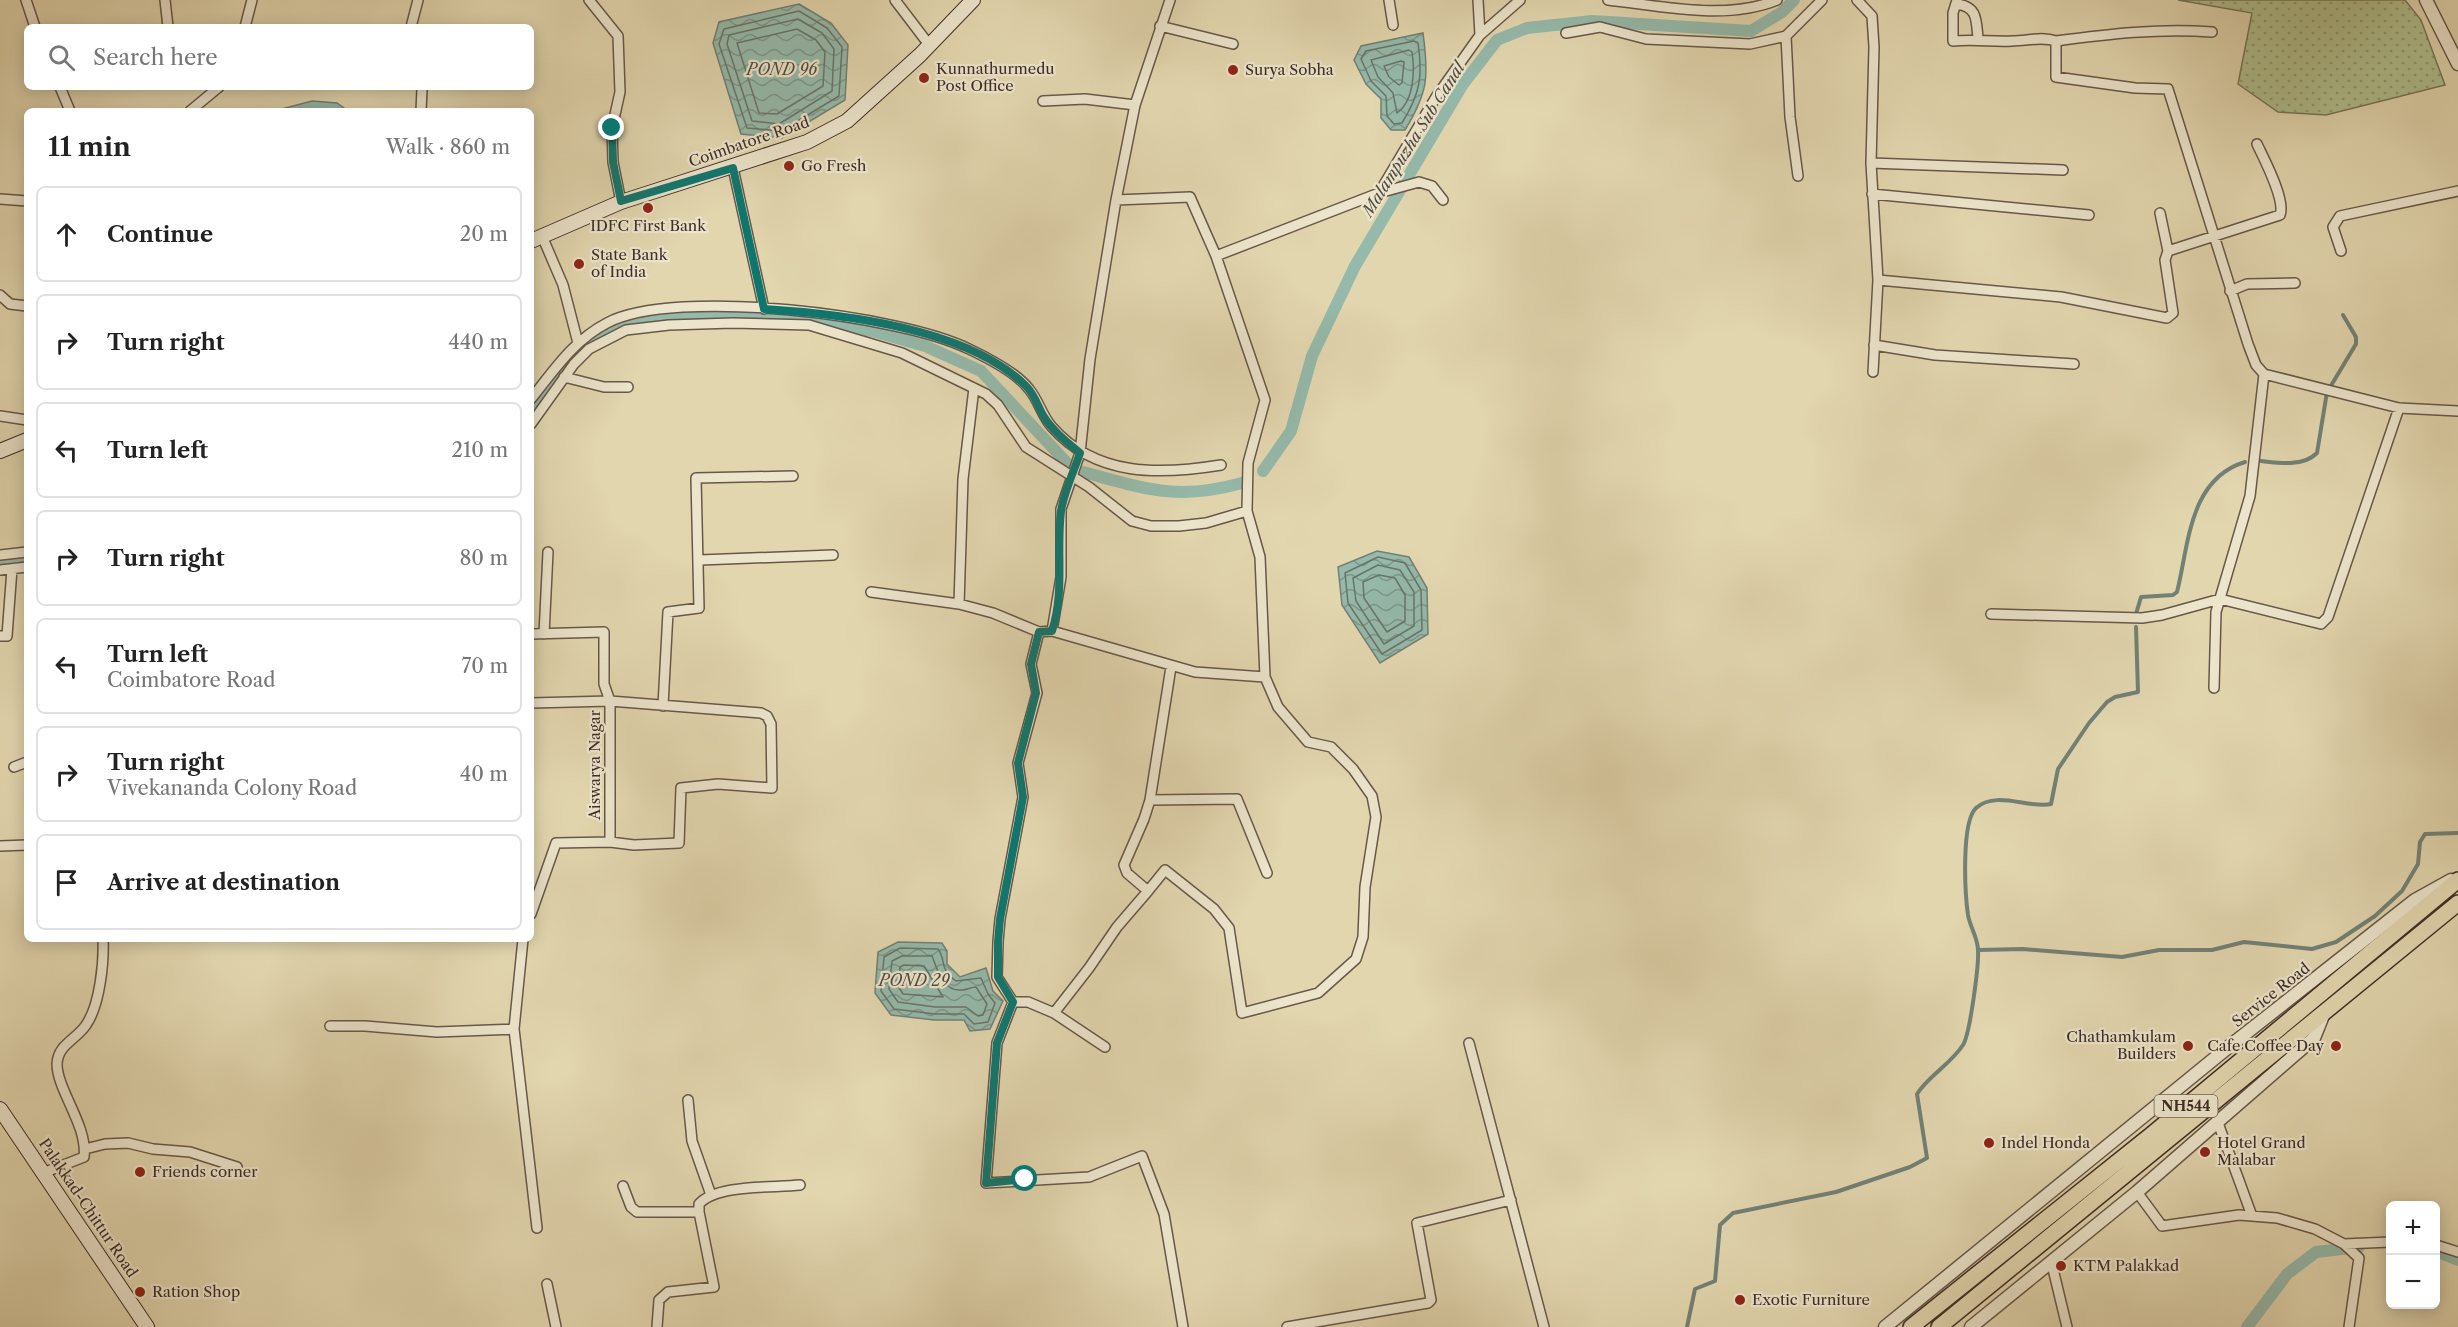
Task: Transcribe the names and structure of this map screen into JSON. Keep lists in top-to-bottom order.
{
  "streets": {
    "highway": ["NH544"],
    "main road": ["Coimbatore Road", "Palakkad-Chittur Road"],
    "street": ["Aiswarya Nagar", "Service Road"]
  },
  "crossings": [
    ["Service Road", "NH544"]
  ],
  "water": ["POND 96", "Malampuzha Sub Canal", "POND 29"],
  "places": [
    "Surya Sobha",
    "Kunnathurmedu Post Office",
    "Go Fresh",
    "IDFC First Bank",
    "State Bank of India",
    "Chathamkulam Builders",
    "Cafe Coffee Day",
    "Indel Honda",
    "Hotel Grand Malabar",
    "Friends corner",
    "KTM Palakkad",
    "Ration Shop",
    "Exotic Furniture"
  ],
  "page": {
    "search": "Search here",
    "heading": ["11 min", "Walk · 860 m"],
    "list": [
      ["Continue", "20 m"],
      ["Turn right", "440 m"],
      ["Turn left", "210 m"],
      ["Turn right", "80 m"],
      ["Turn left", "Coimbatore Road", "70 m"],
      ["Turn right", "Vivekananda Colony Road", "40 m"],
      "Arrive at destination"
    ],
    "map_buttons": ["+", "−"]
  }
}
